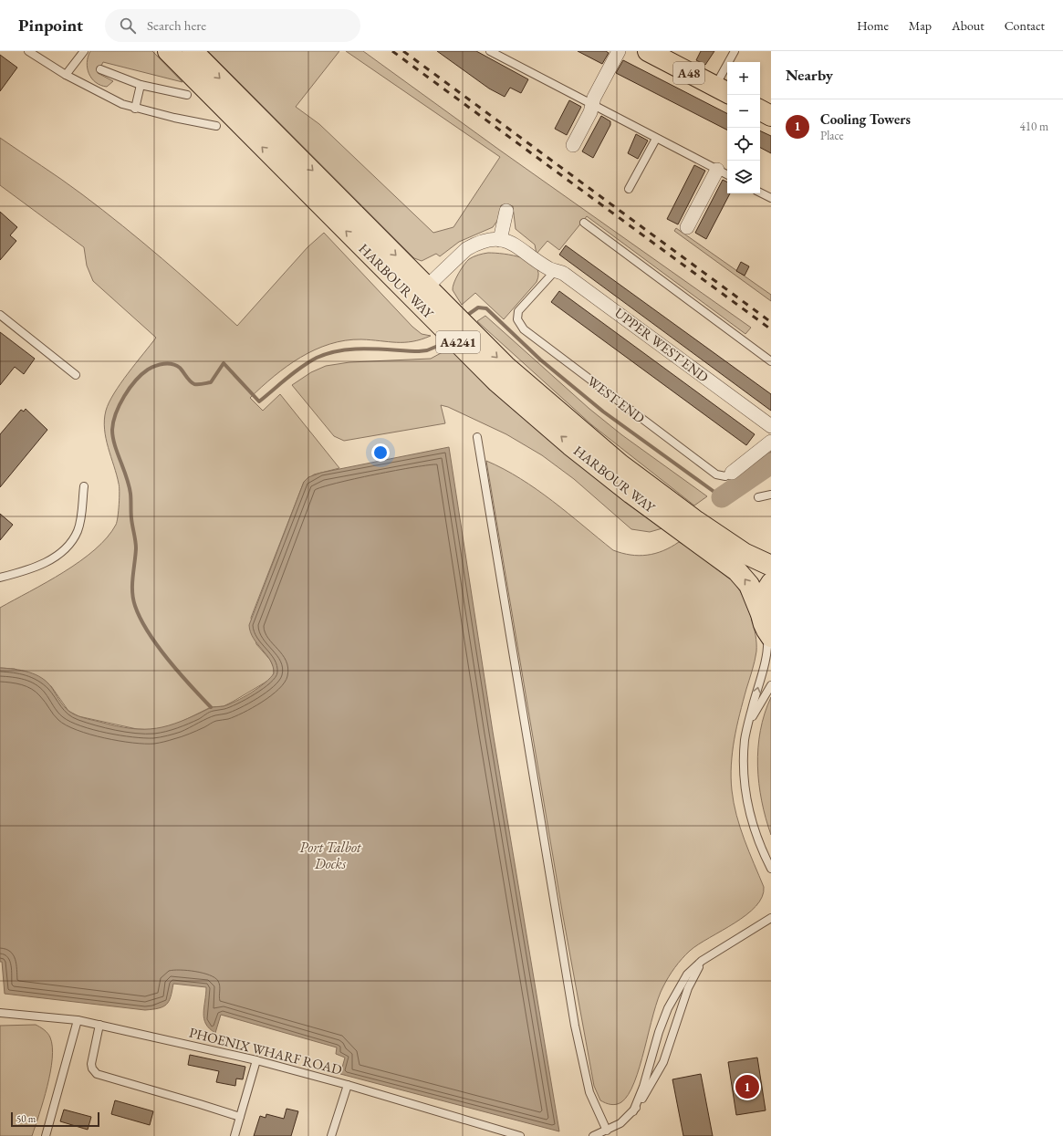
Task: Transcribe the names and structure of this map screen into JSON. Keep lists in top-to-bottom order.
{
  "streets": {
    "main road": ["A48", "HARBOUR WAY", "A4241"],
    "street": ["UPPER WEST END", "WEST END"],
    "lane": ["PHOENIX WHARF ROAD"]
  },
  "crossings": [
    ["UPPER WEST END", "WEST END"]
  ],
  "water": ["Port Talbot Docks"],
  "scale_bar": "50 m",
  "page": {
    "header": "Pinpoint",
    "search": "Search here",
    "nav": [
      "Home",
      "Map",
      "About",
      "Contact"
    ],
    "heading": "Nearby",
    "map_buttons": ["+", "−"],
    "list": [
      {
        "mark": "1",
        "name": "Cooling Towers",
        "note": "Place",
        "value": "410 m"
      }
    ],
    "pins": "1",
    "scale": "50 m"
  }
}
